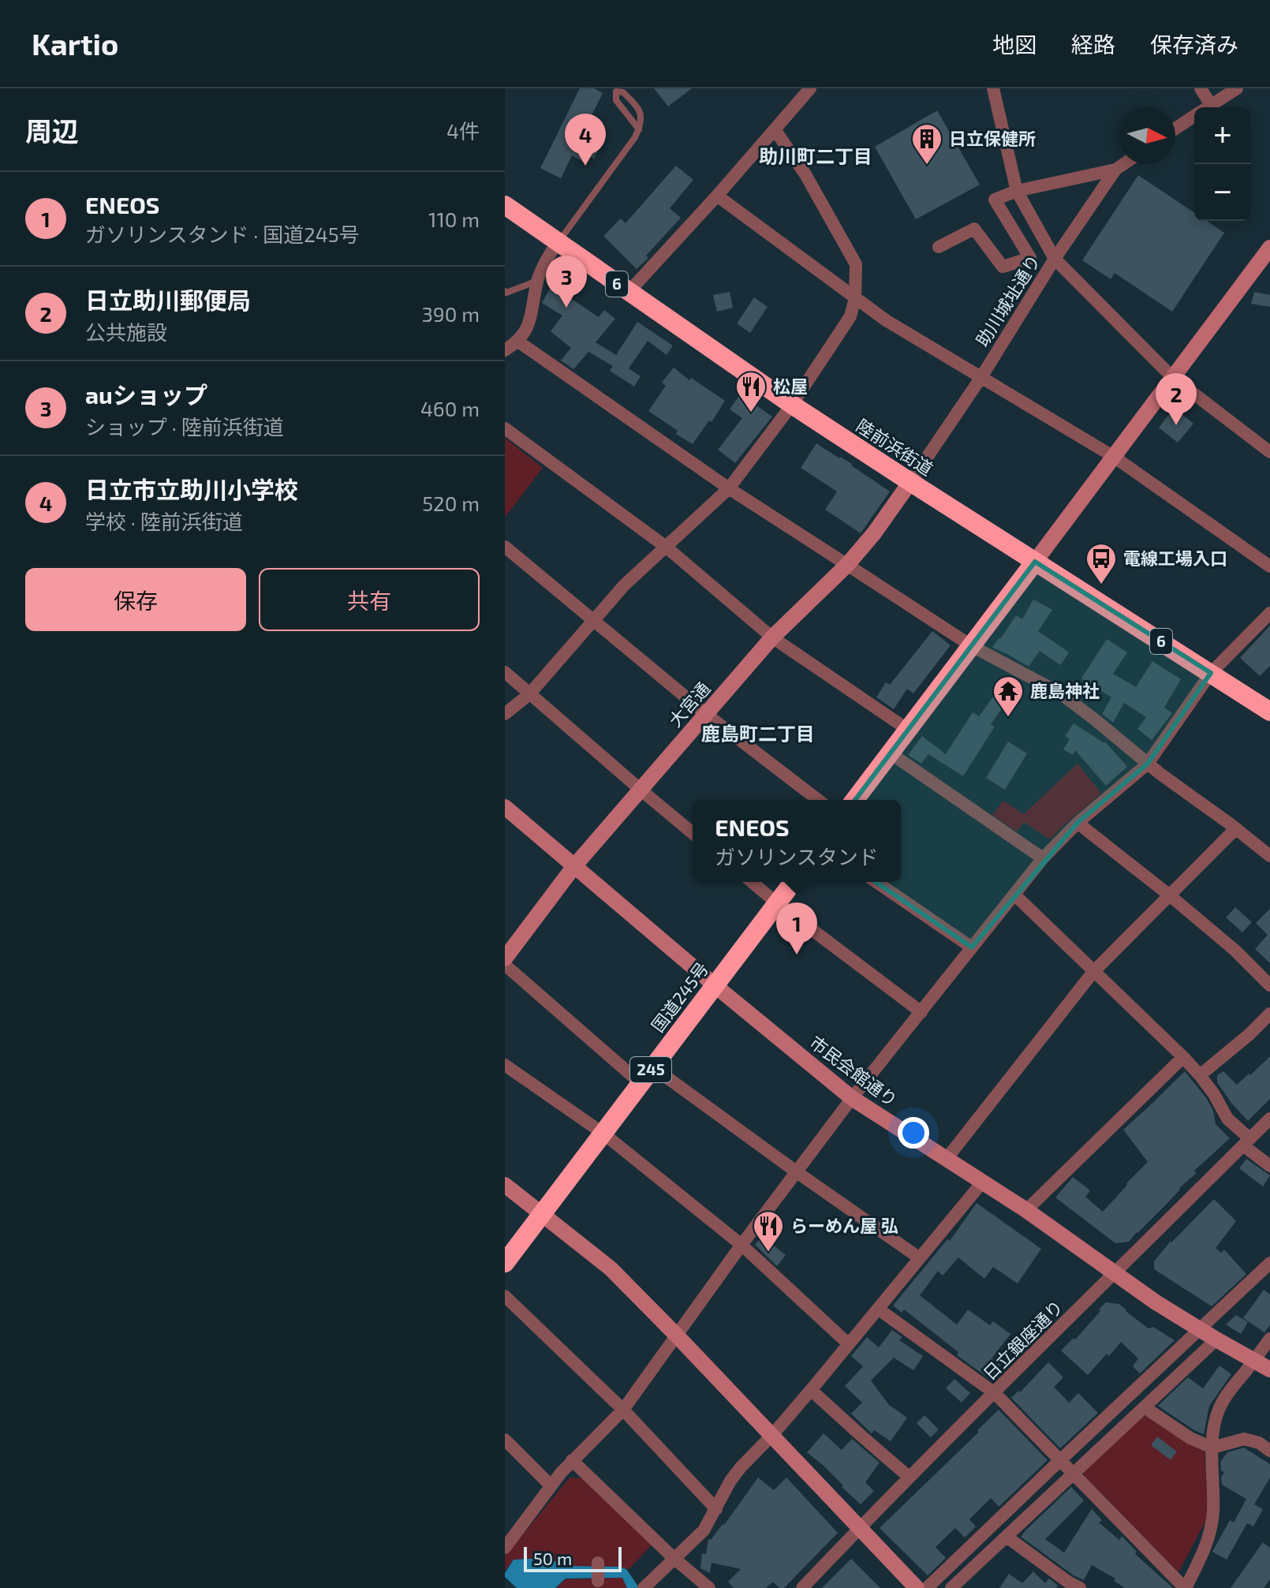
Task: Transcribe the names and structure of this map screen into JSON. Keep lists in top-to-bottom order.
{
  "streets": {
    "highway": [
      "6",
      "陸前浜街道",
      "国道245号",
      "245"
    ],
    "street": [
      "助川城址通り",
      "大宮通",
      "市民会館通り",
      "日立銀座通り"
    ]
  },
  "crossings": [
    ["助川城址通り", "陸前浜街道"],
    ["助川城址通り", "大宮通"],
    ["陸前浜街道", "大宮通"],
    ["大宮通", "市民会館通り"],
    ["国道245号", "市民会館通り"],
    ["市民会館通り", "日立銀座通り"]
  ],
  "districts": ["助川町二丁目", "鹿島町二丁目"],
  "places": {
    "building": ["日立保健所"],
    "restaurant": ["松屋", "らーめん屋 弘"],
    "bus stop": ["電線工場入口"],
    "temple": ["鹿島神社"]
  },
  "scale_bar": "50 m",
  "north": "right",
  "page": {
    "header": "Kartio",
    "nav": ["地図", "経路", "保存済み"],
    "heading": ["周辺", "4件"],
    "map_buttons": ["+", "−"],
    "pins": [
      "4",
      "3",
      "2",
      "1"
    ],
    "list": [
      {
        "mark": "1",
        "name": "ENEOS",
        "note": "ガソリンスタンド · 国道245号",
        "value": "110 m"
      },
      {
        "mark": "2",
        "name": "日立助川郵便局",
        "note": "公共施設",
        "value": "390 m"
      },
      {
        "mark": "3",
        "name": "auショップ",
        "note": "ショップ · 陸前浜街道",
        "value": "460 m"
      },
      {
        "mark": "4",
        "name": "日立市立助川小学校",
        "note": "学校 · 陸前浜街道",
        "value": "520 m"
      }
    ],
    "buttons": ["保存", "共有"],
    "popup": ["ENEOS", "ガソリンスタンド"],
    "scale": "50 m"
  }
}
